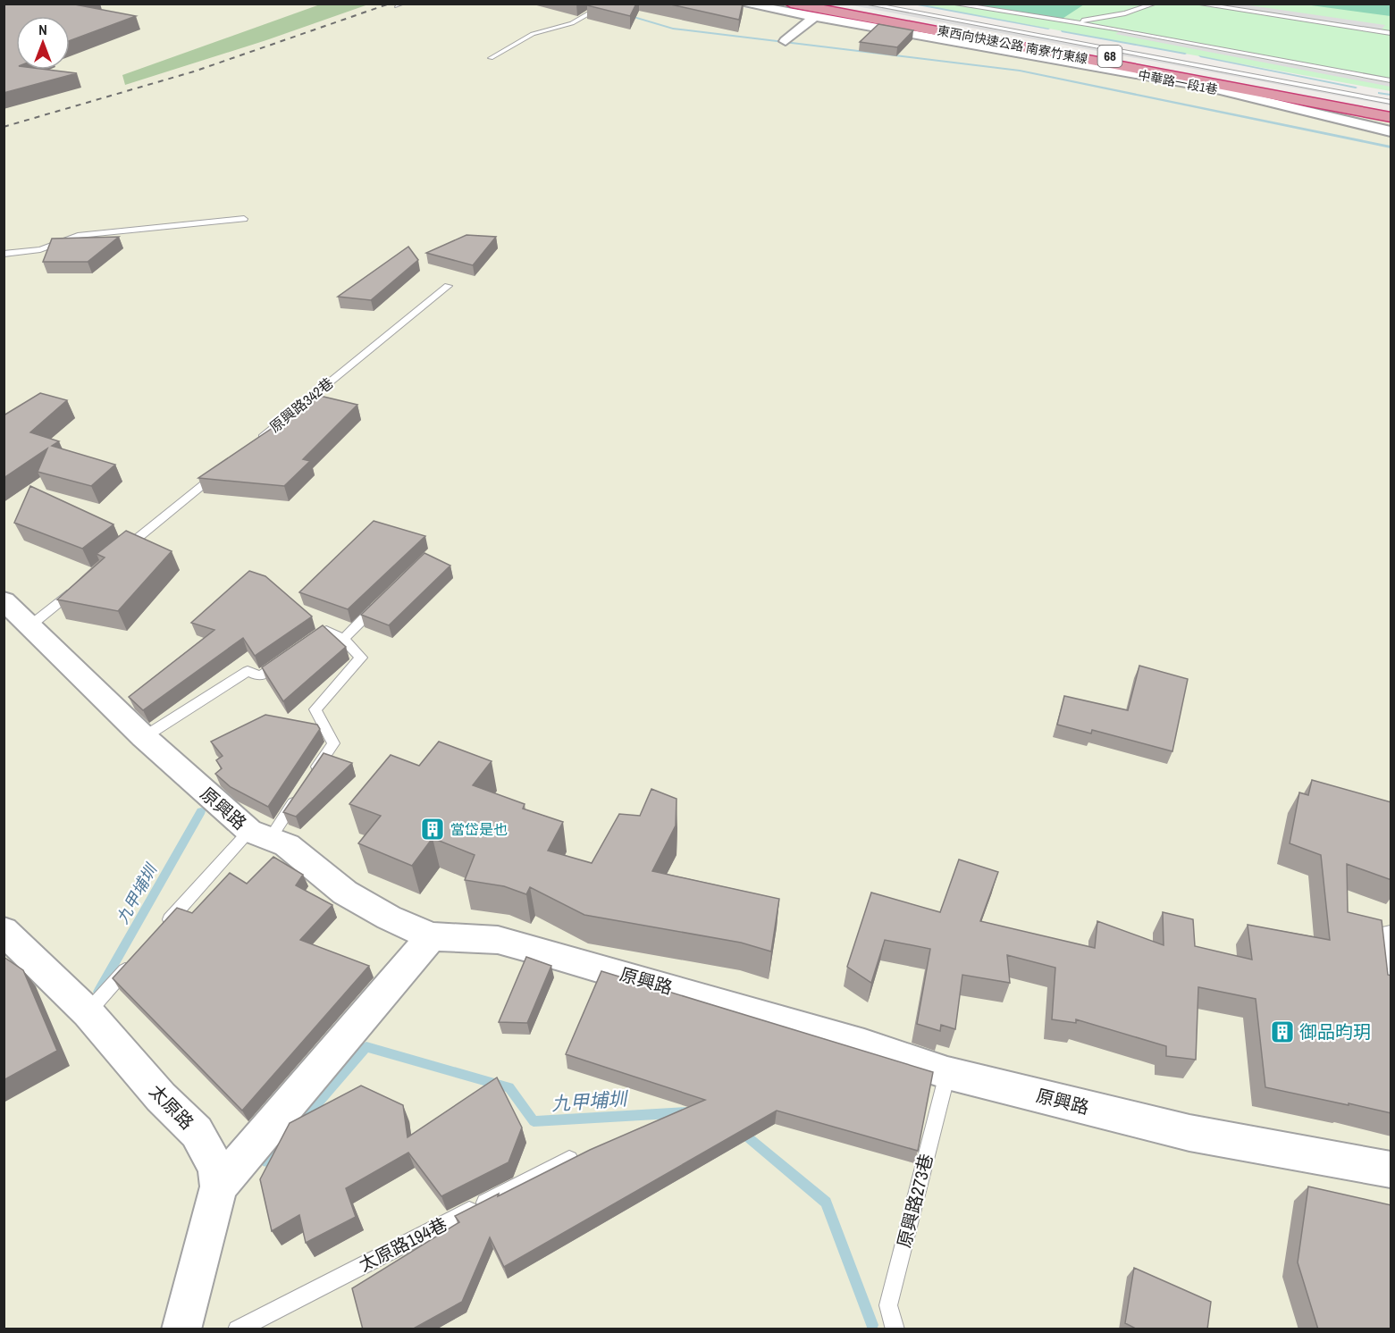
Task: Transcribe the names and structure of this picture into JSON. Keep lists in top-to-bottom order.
{
  "streets": {
    "highway": ["東西向快速公路 南寮竹東線", "68"],
    "street": ["中華路一段1巷", "原興路", "太原路"],
    "lane": ["原興路342巷", "原興路273巷", "太原路194巷"]
  },
  "crossings": [
    ["原興路", "原興路273巷"]
  ],
  "water": ["九甲埔圳"],
  "places": {
    "building": ["當岱是也", "御品昀玥"]
  },
  "north": "top"
}
